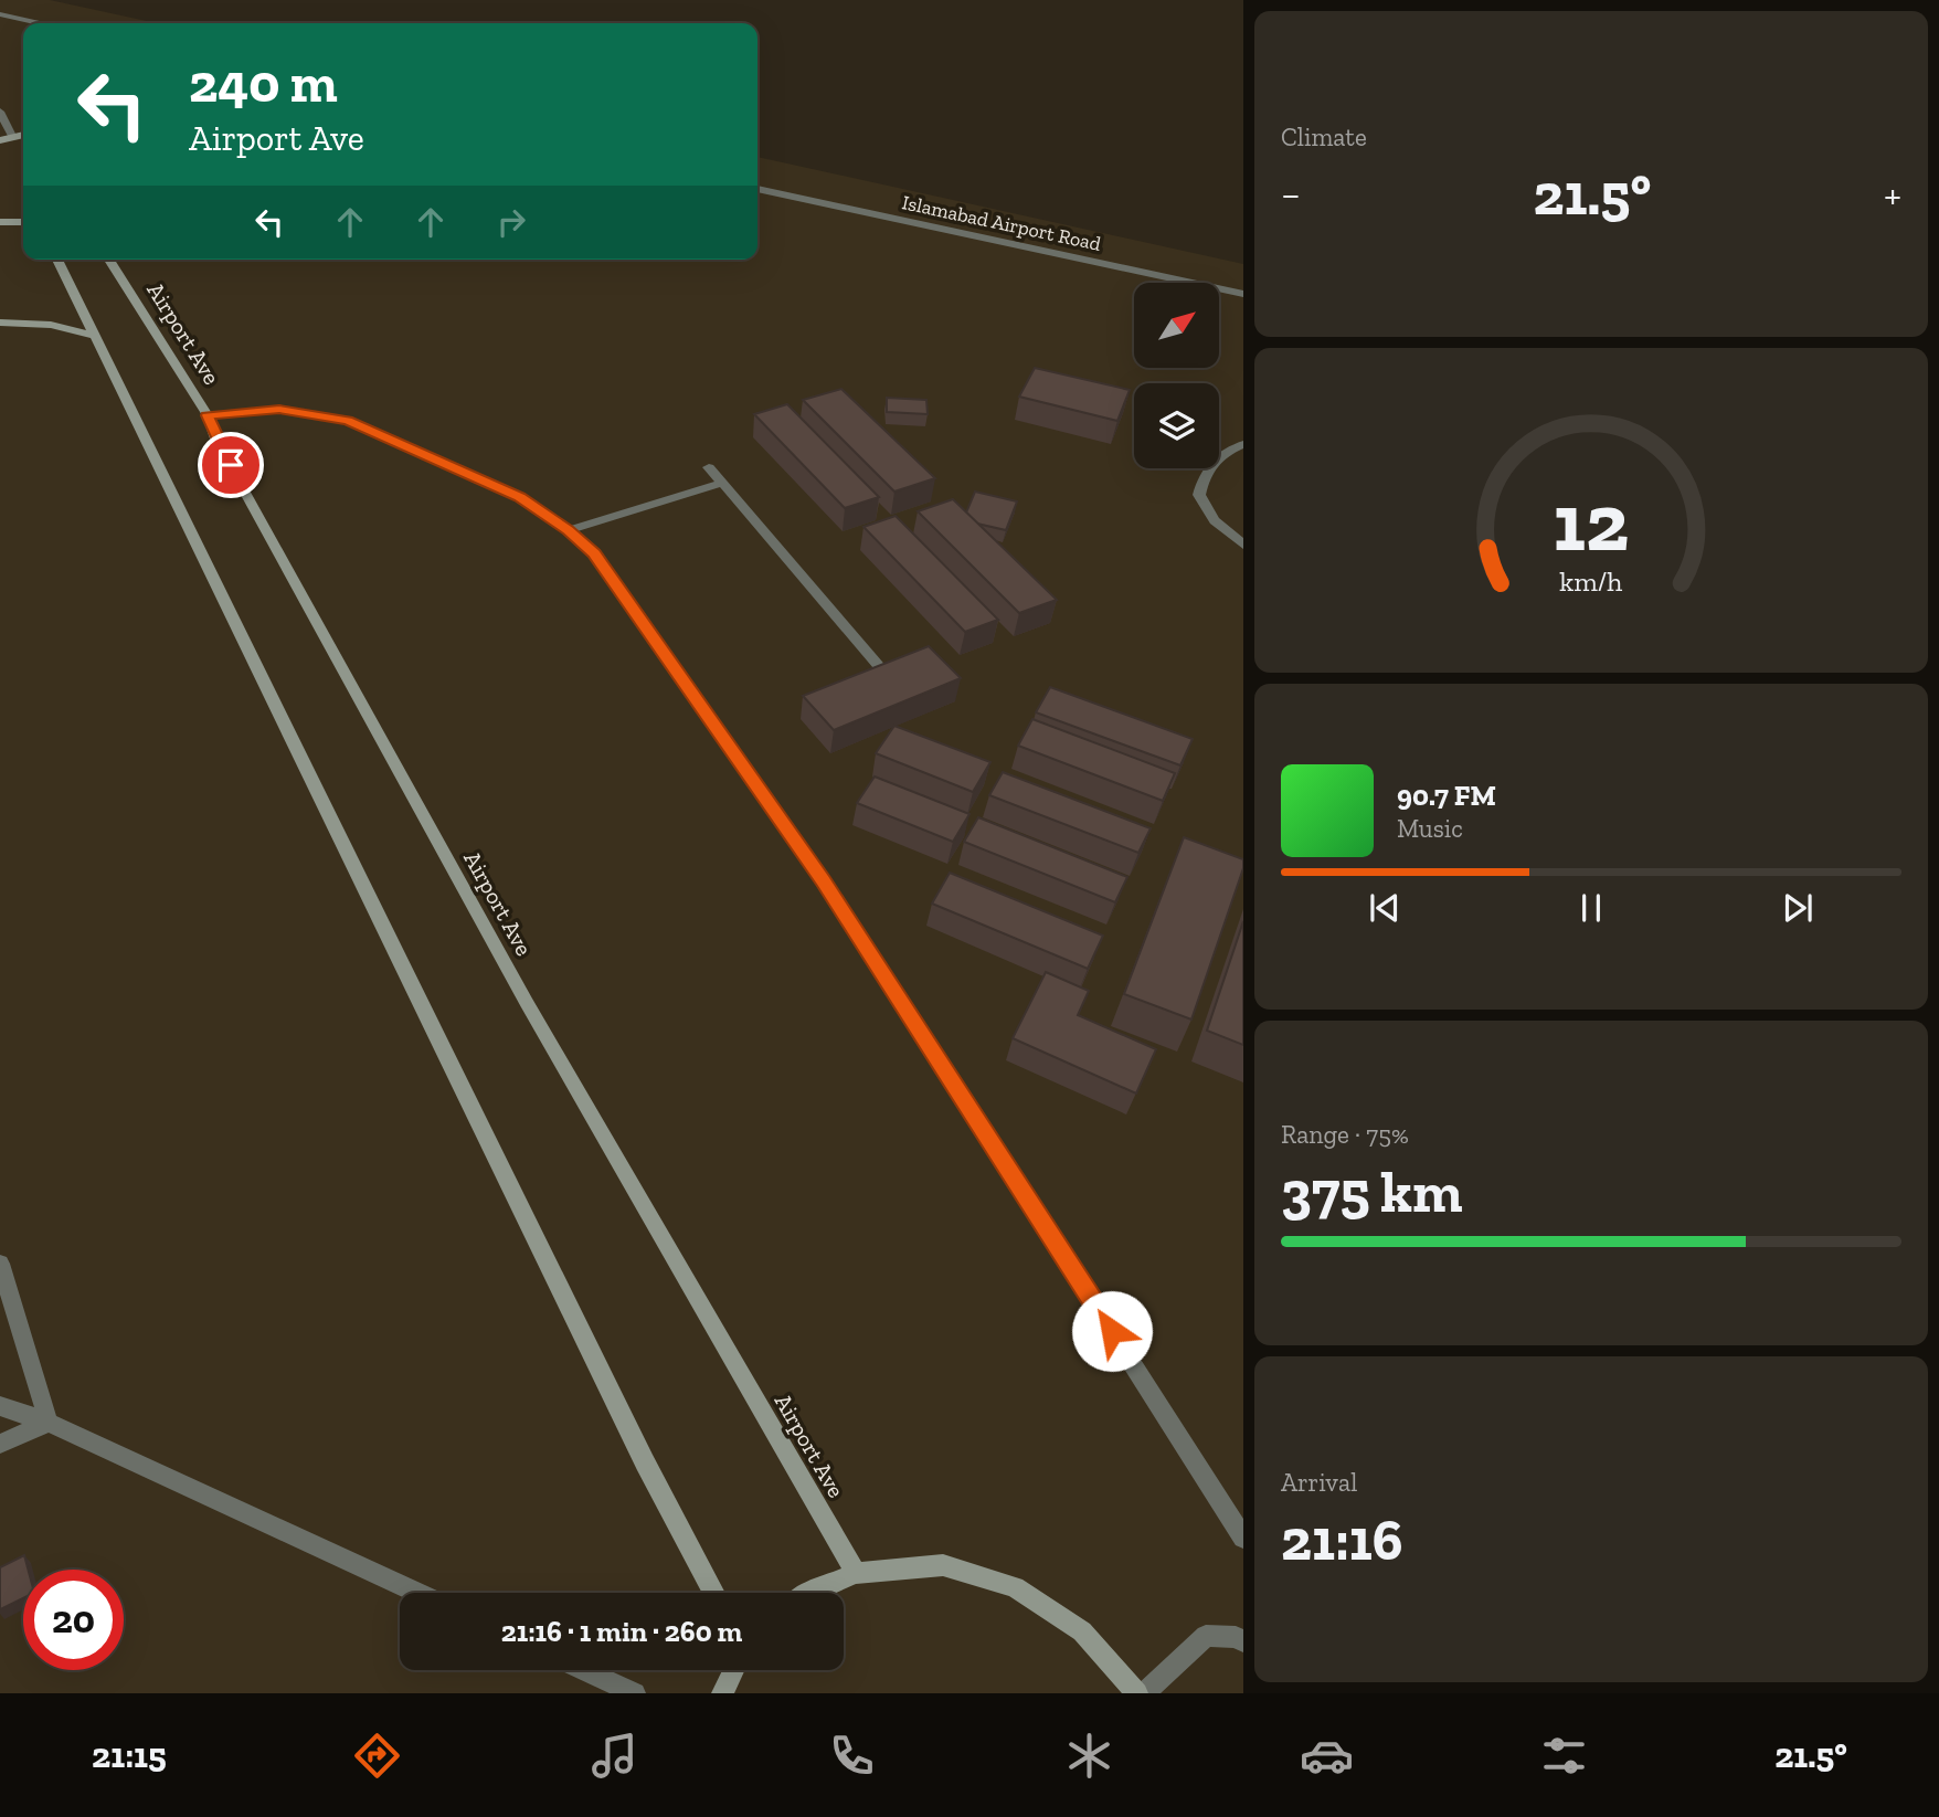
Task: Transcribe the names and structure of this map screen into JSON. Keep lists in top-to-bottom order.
{
  "streets": {
    "street": ["Islamabad Airport Road", "Airport Ave"]
  },
  "north": "top right",
  "page": {
    "tile": [
      "Climate",
      ["Range · 75%", "375 km"],
      ["Arrival", "21:16"]
    ],
    "turn": ["240 m", "Airport Ave"],
    "heat": ["−", "21.5°", "+"],
    "song": ["90.7 FM", "Music"],
    "limit": "20",
    "trip": "21:16 · 1 min · 260 m",
    "tabs": ["21:15", "21.5°"],
    "gauge": ["12", "km/h"]
  }
}
